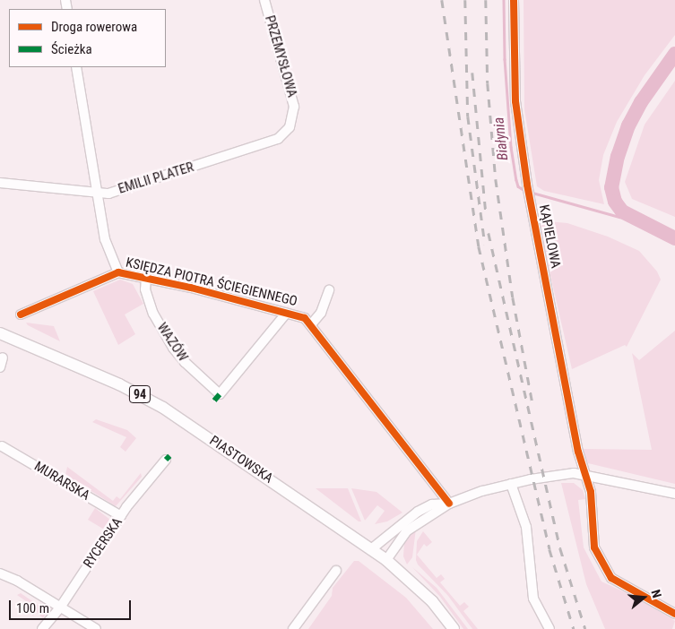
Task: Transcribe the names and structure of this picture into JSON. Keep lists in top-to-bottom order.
{
  "streets": {
    "main road": ["94", "PIASTOWSKA"],
    "street": [
      "PRZEMYSŁOWA",
      "EMILII PLATER",
      "KĄPIELOWA",
      "KSIĘDZA PIOTRA ŚCIEGIENNEGO",
      "WAZÓW",
      "MURARSKA",
      "RYCERSKA"
    ]
  },
  "crossings": [
    ["PRZEMYSŁOWA", "EMILII PLATER"],
    ["KSIĘDZA PIOTRA ŚCIEGIENNEGO", "WAZÓW"],
    ["MURARSKA", "RYCERSKA"]
  ],
  "water": ["Białynia"],
  "legend": ["Droga rowerowa", "Ścieżka"],
  "scale_bar": "100 m",
  "north": "right"
}
